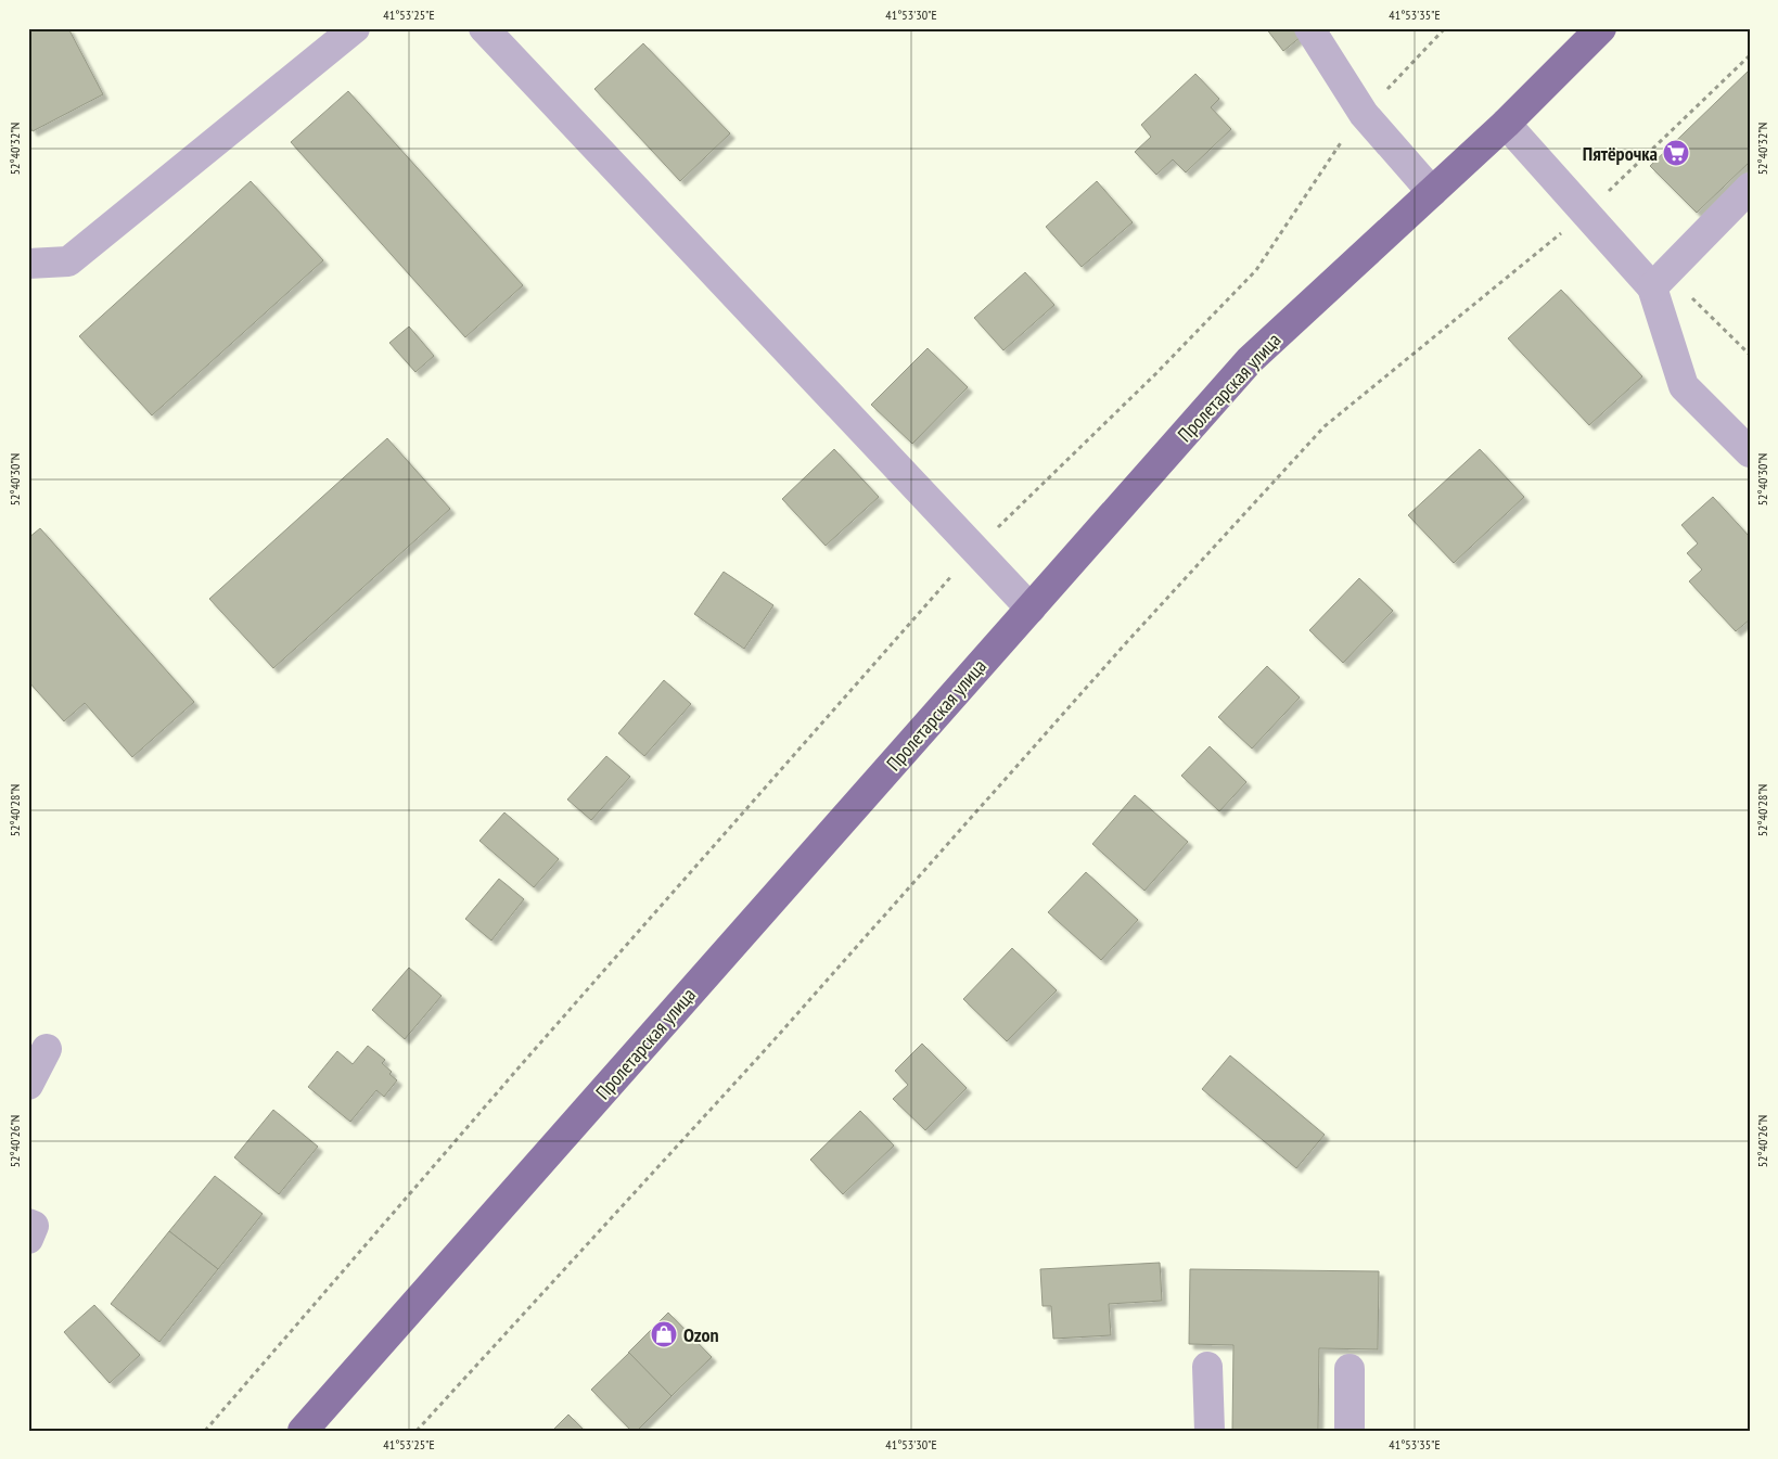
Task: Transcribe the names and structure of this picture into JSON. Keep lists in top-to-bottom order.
{
  "streets": {
    "main road": ["Пролетарская улица"]
  },
  "places": {
    "supermarket": ["Пятёрочка"],
    "shop": ["Ozon"]
  },
  "coordinates": [
    "41°53'25\"E",
    "41°53'30\"E",
    "41°53'35\"E",
    "52°40'32\"N",
    "52°40'30\"N",
    "52°40'28\"N",
    "52°40'26\"N"
  ]
}
